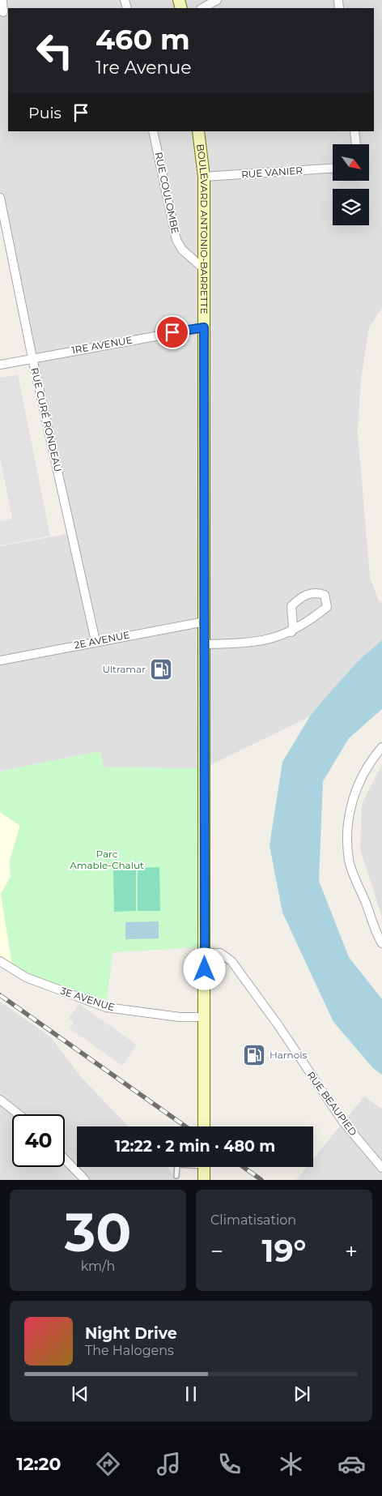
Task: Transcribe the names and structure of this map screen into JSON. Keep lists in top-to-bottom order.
{
  "streets": {
    "street": [
      "RUE VANIER",
      "RUE COULOMBE",
      "BOULEVARD ANTONIO-BARRETTE",
      "1RE AVENUE",
      "RUE CURÉ RONDEAU",
      "2E AVENUE",
      "3E AVENUE",
      "RUE BEAUPIED"
    ]
  },
  "crossings": [
    ["RUE VANIER", "BOULEVARD ANTONIO-BARRETTE"],
    ["RUE COULOMBE", "BOULEVARD ANTONIO-BARRETTE"],
    ["BOULEVARD ANTONIO-BARRETTE", "1RE AVENUE"],
    ["BOULEVARD ANTONIO-BARRETTE", "2E AVENUE"],
    ["BOULEVARD ANTONIO-BARRETTE", "3E AVENUE"],
    ["BOULEVARD ANTONIO-BARRETTE", "RUE BEAUPIED"],
    ["1RE AVENUE", "RUE CURÉ RONDEAU"],
    ["RUE CURÉ RONDEAU", "2E AVENUE"]
  ],
  "parks": ["Parc Amable-Chalut"],
  "places": {
    "fuel station": ["Ultramar", "Harnois"]
  },
  "north": "bottom right",
  "page": {
    "turn": ["460 m", "1re Avenue"],
    "then": "Puis",
    "limit": "40",
    "trip": "12:22 · 2 min · 480 m",
    "tile": [
      ["30", "km/h"],
      "Climatisation"
    ],
    "heat": ["−", "19°", "+"],
    "song": ["Night Drive", "The Halogens"],
    "tabs": "12:20"
  }
}
